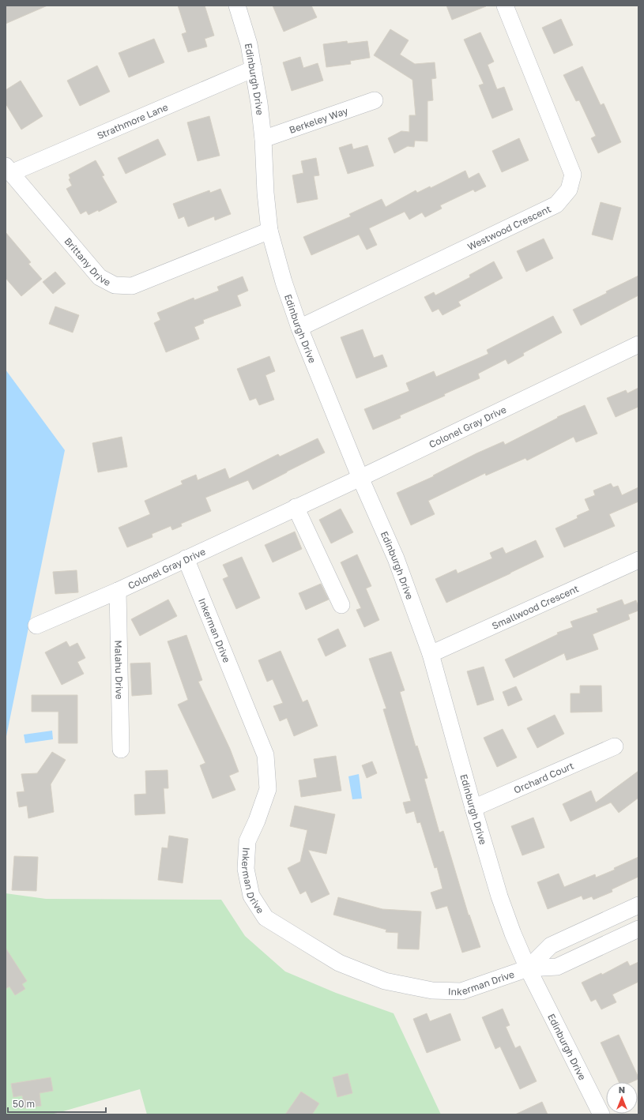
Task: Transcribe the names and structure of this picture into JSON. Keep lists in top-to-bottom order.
{
  "streets": {
    "street": [
      "Edinburgh Drive",
      "Berkeley Way",
      "Strathmore Lane",
      "Westwood Crescent",
      "Brittany Drive",
      "Colonel Gray Drive",
      "Smallwood Crescent",
      "Inkerman Drive",
      "Malahu Drive",
      "Orchard Court"
    ]
  },
  "crossings": [
    ["Edinburgh Drive", "Berkeley Way"],
    ["Edinburgh Drive", "Strathmore Lane"],
    ["Edinburgh Drive", "Westwood Crescent"],
    ["Edinburgh Drive", "Brittany Drive"],
    ["Edinburgh Drive", "Colonel Gray Drive"],
    ["Edinburgh Drive", "Smallwood Crescent"],
    ["Edinburgh Drive", "Inkerman Drive"],
    ["Edinburgh Drive", "Orchard Court"],
    ["Strathmore Lane", "Brittany Drive"],
    ["Colonel Gray Drive", "Inkerman Drive"],
    ["Colonel Gray Drive", "Malahu Drive"]
  ],
  "scale_bar": "50 m",
  "north": "top"
}
